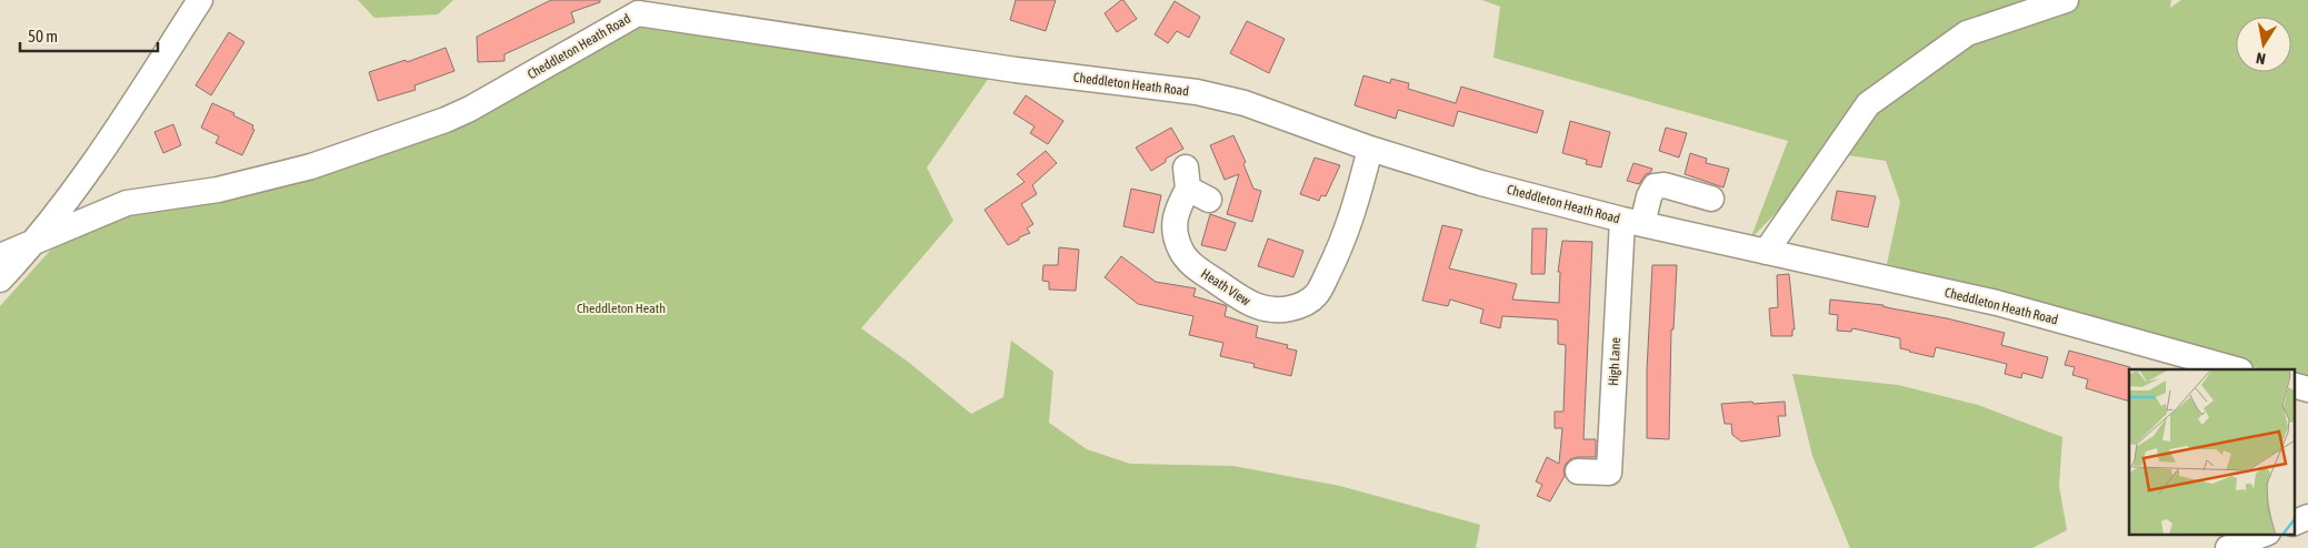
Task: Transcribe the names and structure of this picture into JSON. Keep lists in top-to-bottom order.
{
  "streets": {
    "street": ["Cheddleton Heath Road", "Heath View", "High Lane"]
  },
  "crossings": [
    ["Cheddleton Heath Road", "Heath View"],
    ["Cheddleton Heath Road", "High Lane"]
  ],
  "parks": ["Cheddleton Heath"],
  "scale_bar": "50 m",
  "north": "bottom"
}
